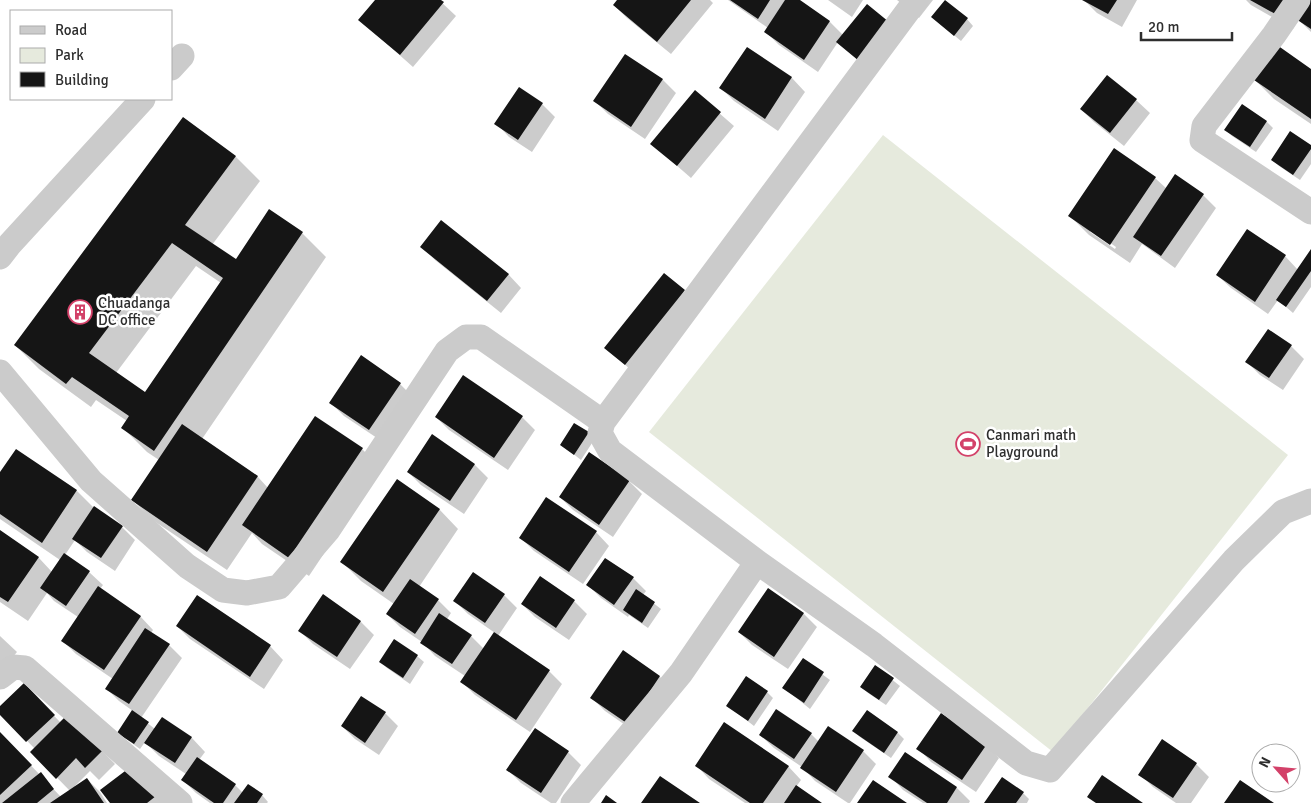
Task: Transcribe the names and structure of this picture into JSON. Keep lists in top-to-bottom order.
{
  "places": {
    "building": ["Chuadanga DC office"],
    "sports": ["Canmari math Playground"]
  },
  "legend": ["Road", "Park", "Building"],
  "scale_bar": "20 m",
  "north": "top left"
}
